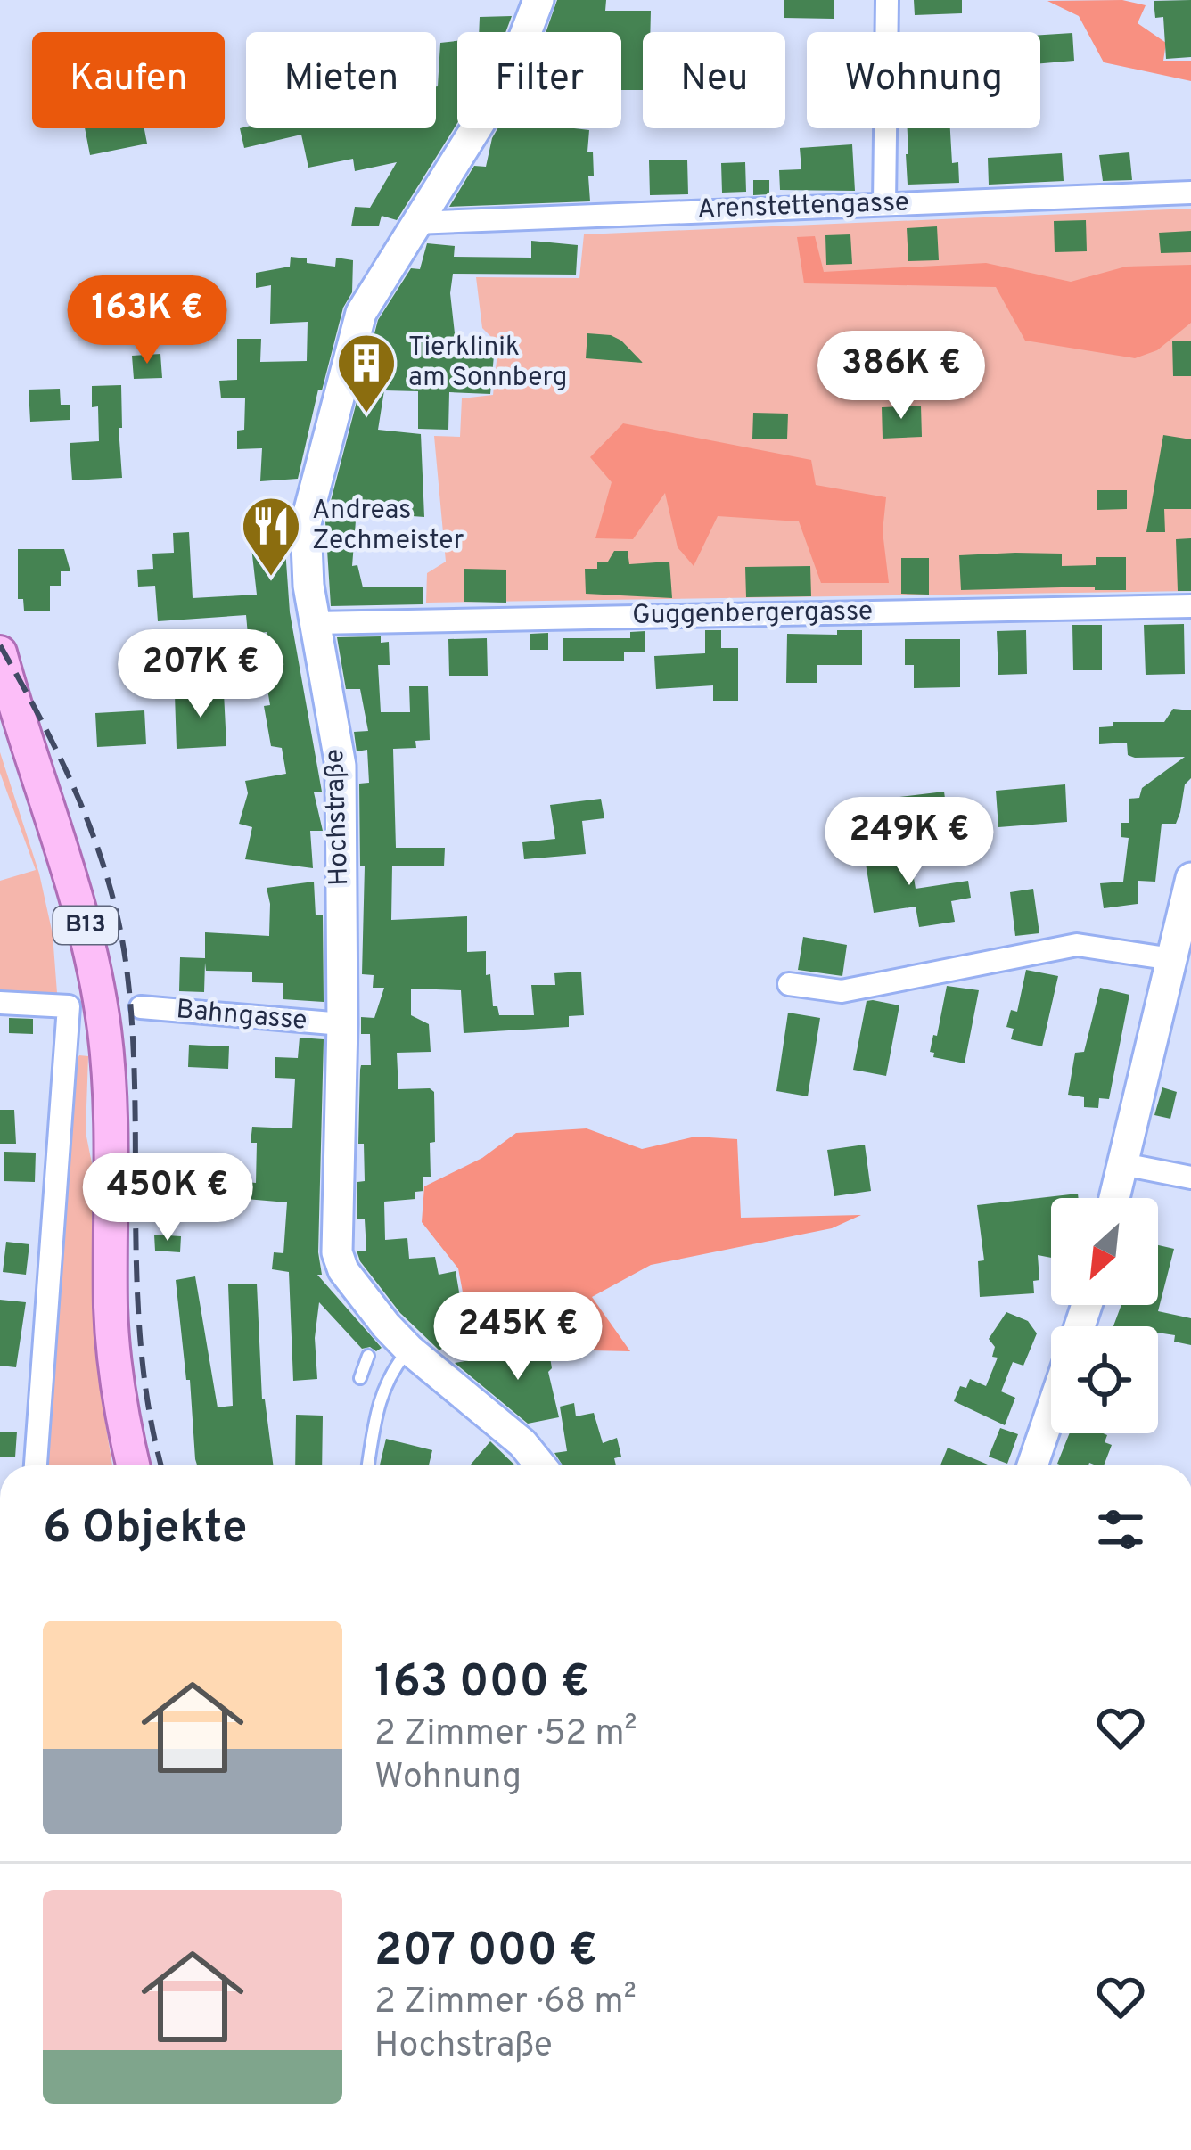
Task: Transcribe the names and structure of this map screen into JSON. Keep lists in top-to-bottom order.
{
  "streets": {
    "main road": ["Hochstraße", "B13"],
    "street": ["Arenstettengasse", "Guggenbergergasse", "Bahngasse"]
  },
  "crossings": [
    ["Arenstettengasse", "Hochstraße"],
    ["Guggenbergergasse", "Hochstraße"],
    ["Hochstraße", "Bahngasse"]
  ],
  "places": {
    "building": ["Tierklinik am Sonnberg"],
    "restaurant": ["Andreas Zechmeister"]
  },
  "north": "bottom left",
  "page": {
    "chip": [
      "Kaufen",
      "Mieten",
      "Filter",
      "Neu",
      "Wohnung"
    ],
    "price": [
      "163K €",
      "386K €",
      "207K €",
      "249K €",
      "450K €",
      "245K €"
    ],
    "heading": "6 Objekte",
    "list": [
      {
        "name": "163 000 €",
        "note": "2 Zimmer · 52 m² · Wohnung"
      },
      {
        "name": "207 000 €",
        "note": "2 Zimmer · 68 m² · Hochstraße"
      }
    ]
  }
}
